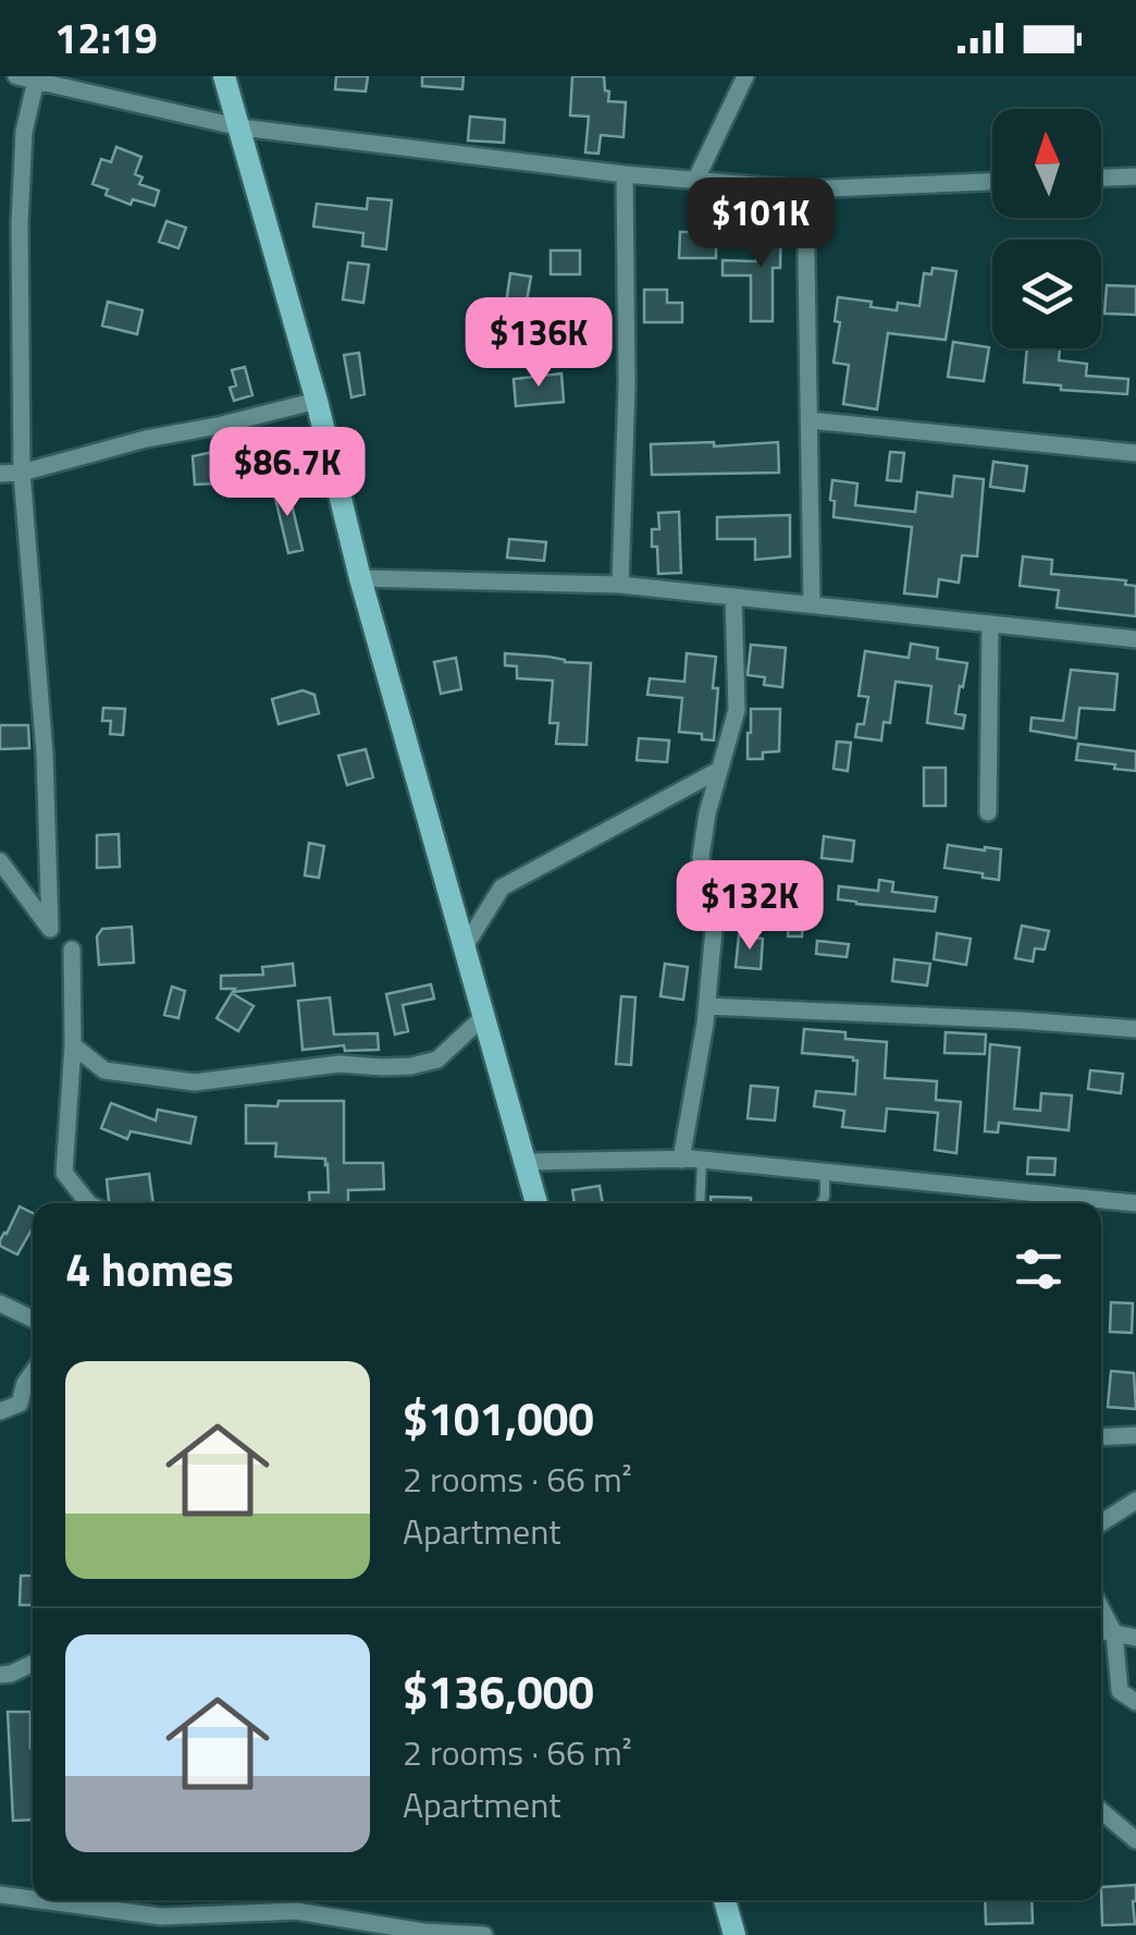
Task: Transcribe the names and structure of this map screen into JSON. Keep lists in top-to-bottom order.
{
  "north": "top",
  "page": {
    "status": "12:19",
    "price": [
      "$101K",
      "$136K",
      "$86.7K",
      "$132K"
    ],
    "heading": "4 homes",
    "list": [
      {
        "name": "$101,000",
        "note": "2 rooms · 66 m² · Apartment"
      },
      {
        "name": "$136,000",
        "note": "2 rooms · 66 m² · Apartment"
      }
    ]
  }
}
